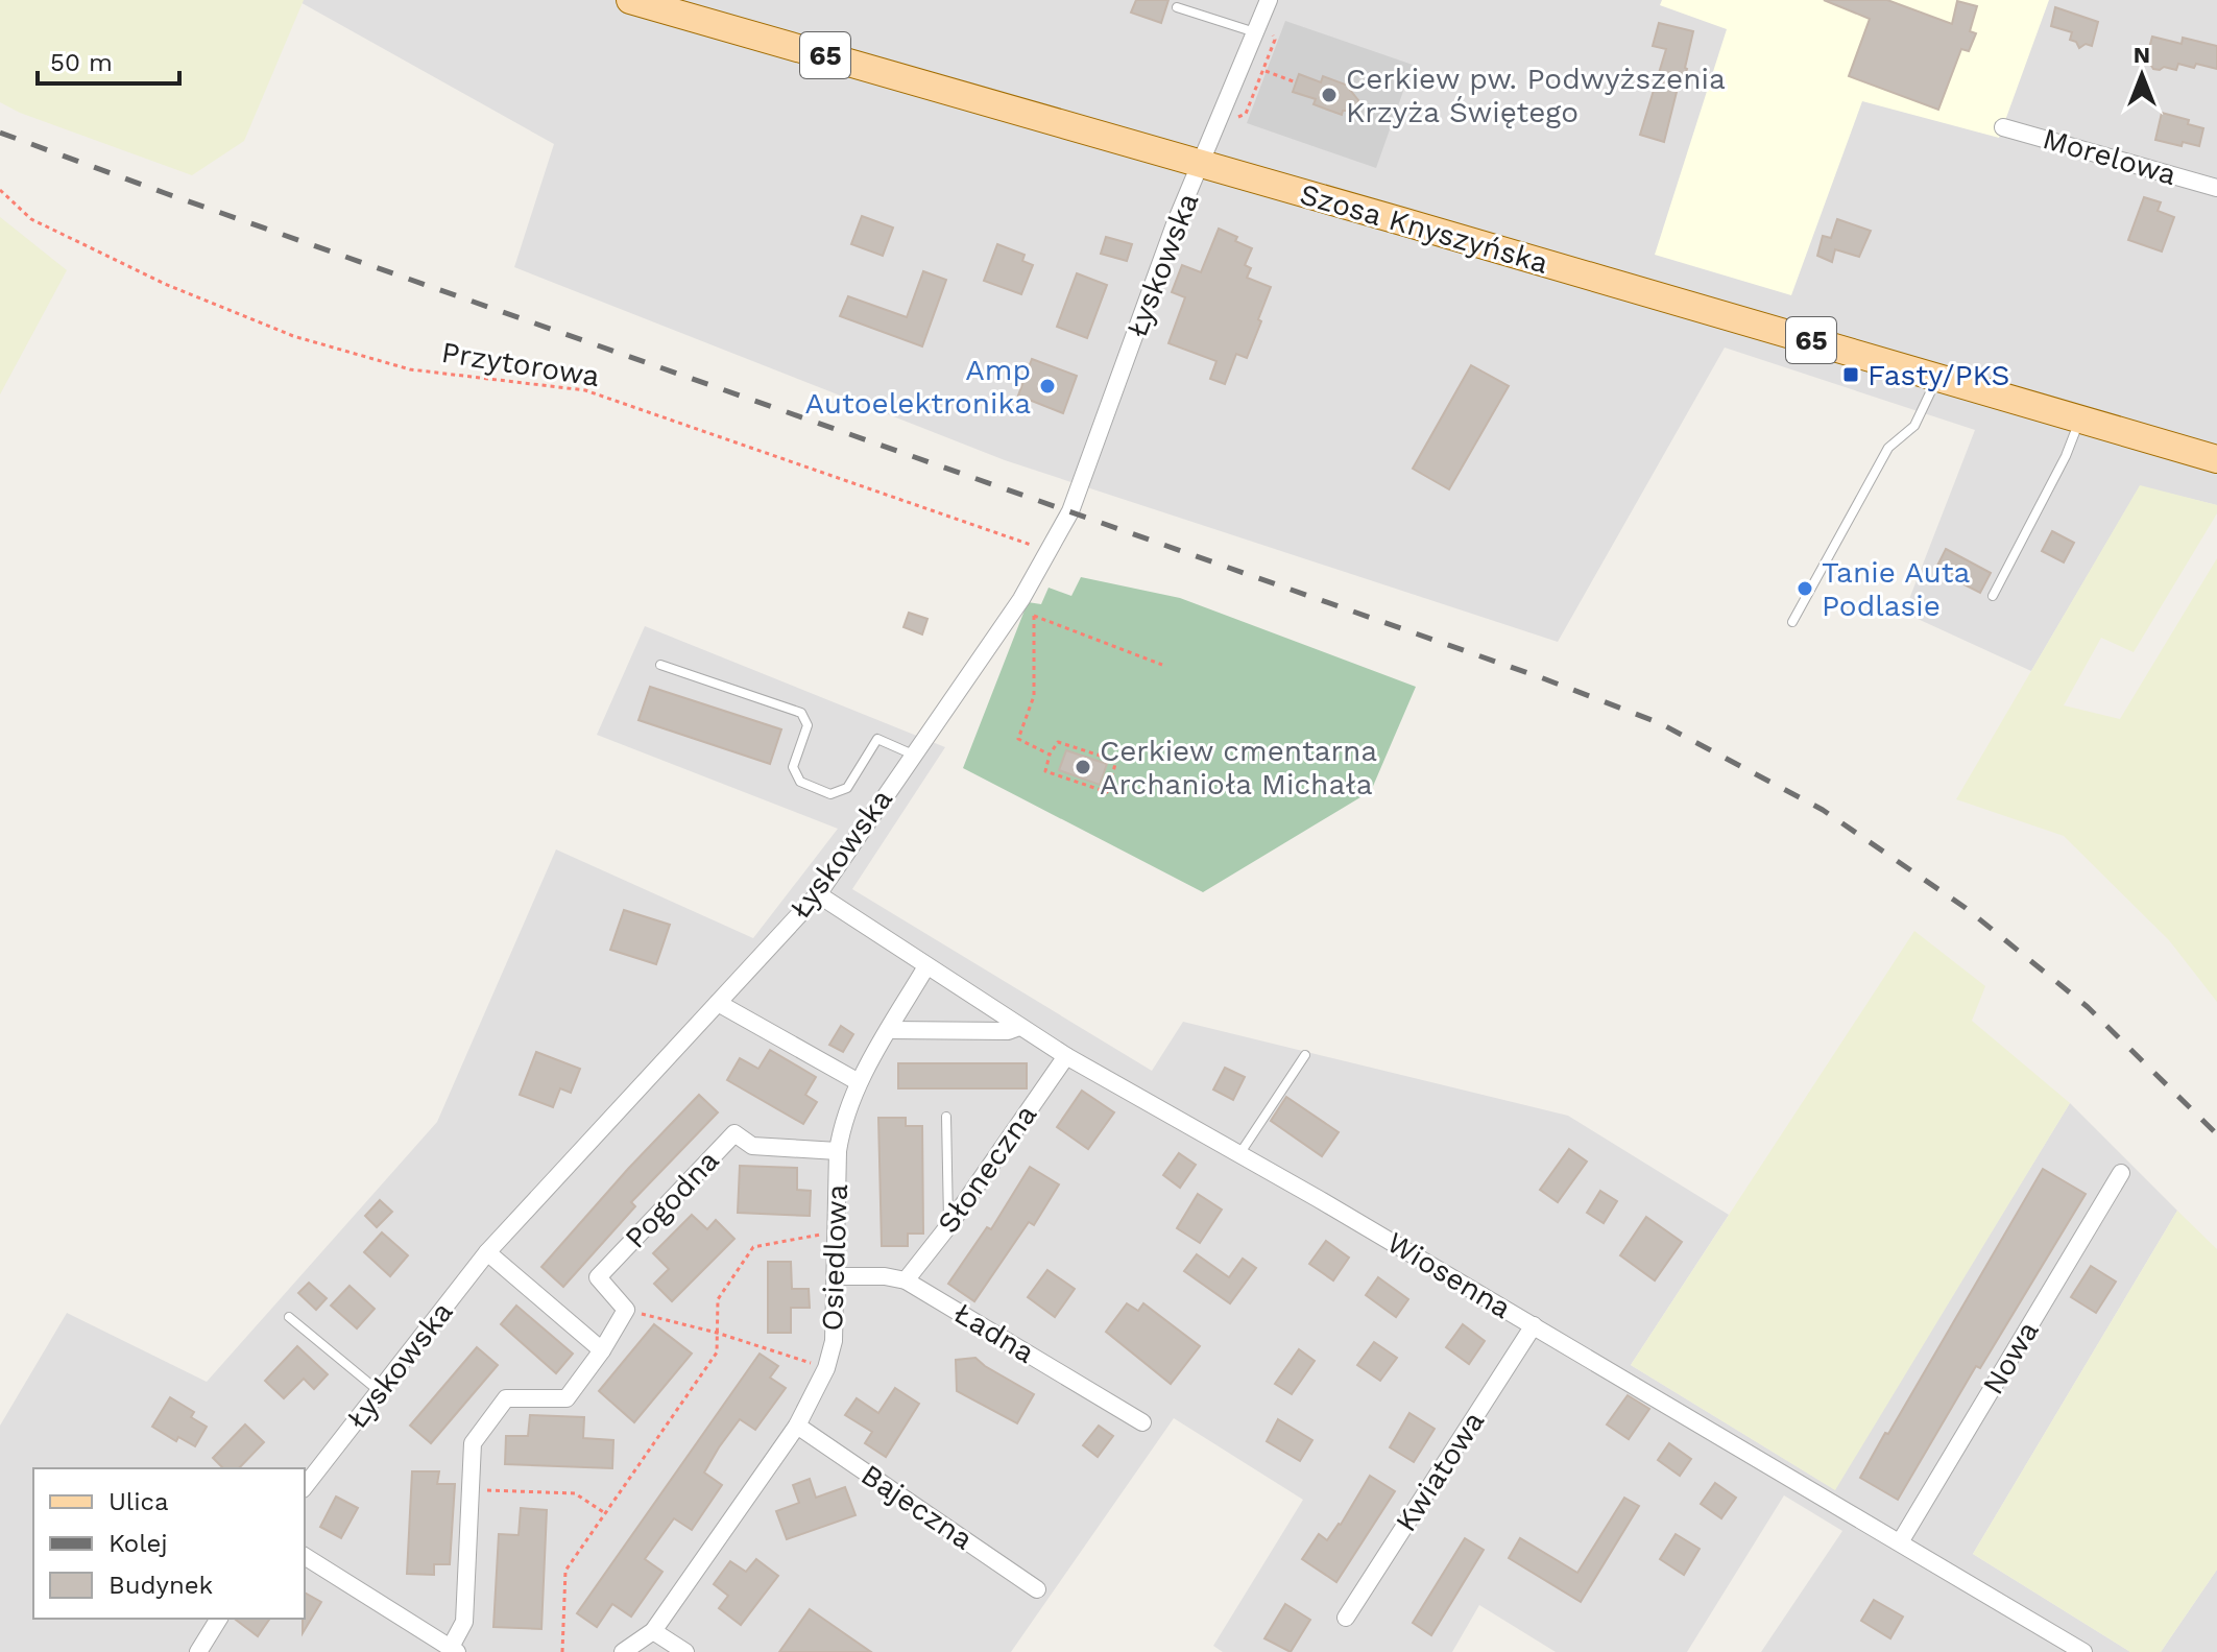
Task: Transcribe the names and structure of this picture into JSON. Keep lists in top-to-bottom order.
{
  "streets": {
    "main road": ["65", "Szosa Knyszyńska"],
    "street": [
      "Morelowa",
      "Łyskowska",
      "Słoneczna",
      "Pogodna",
      "Osiedlowa",
      "Wiosenna",
      "Ładna",
      "Nowa",
      "Kwiatowa",
      "Bajeczna"
    ],
    "path": ["Przytorowa"]
  },
  "crossings": [
    ["Szosa Knyszyńska", "Łyskowska"],
    ["Łyskowska", "Przytorowa"],
    ["Łyskowska", "Wiosenna"],
    ["Słoneczna", "Wiosenna"],
    ["Słoneczna", "Ładna"],
    ["Pogodna", "Osiedlowa"],
    ["Osiedlowa", "Wiosenna"],
    ["Osiedlowa", "Ładna"],
    ["Osiedlowa", "Bajeczna"],
    ["Wiosenna", "Nowa"],
    ["Wiosenna", "Kwiatowa"]
  ],
  "places": {
    "other": [
      "Cerkiew pw. Podwyższenia Krzyża Świętego",
      "Amp Autoelektronika",
      "Tanie Auta Podlasie",
      "Cerkiew cmentarna Archanioła Michała"
    ],
    "transit": ["Fasty/PKS"]
  },
  "legend": ["Ulica", "Kolej", "Budynek"],
  "scale_bar": "50 m",
  "north": "top"
}
